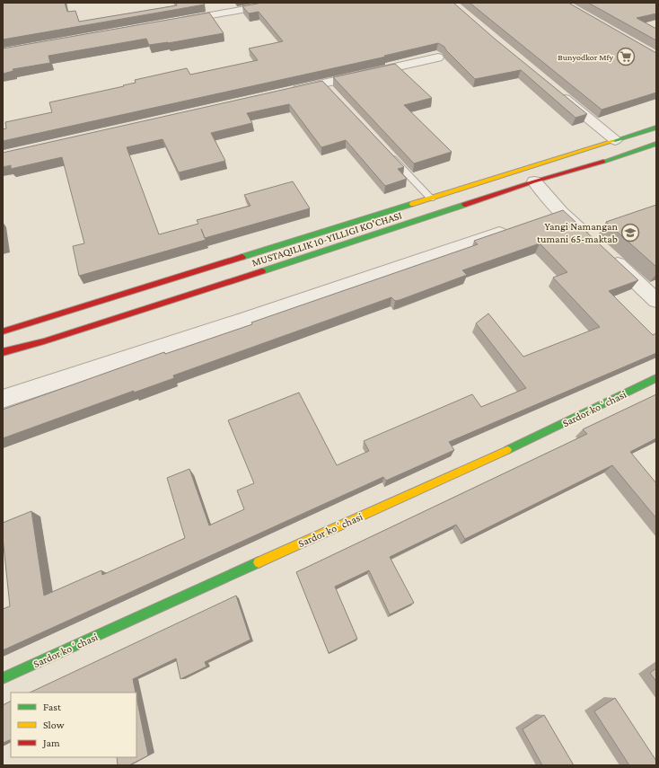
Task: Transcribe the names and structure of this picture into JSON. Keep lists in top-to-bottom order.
{
  "streets": {
    "main road": ["MUSTAQILLIK 10-YILLIGI KO'CHASI", "Sardor koʻchasi"]
  },
  "places": {
    "supermarket": ["Bunyodkor Mfy"],
    "school or university": ["Yangi Namangan tumani 65-maktab"]
  },
  "legend": ["Fast", "Slow", "Jam"]
}
